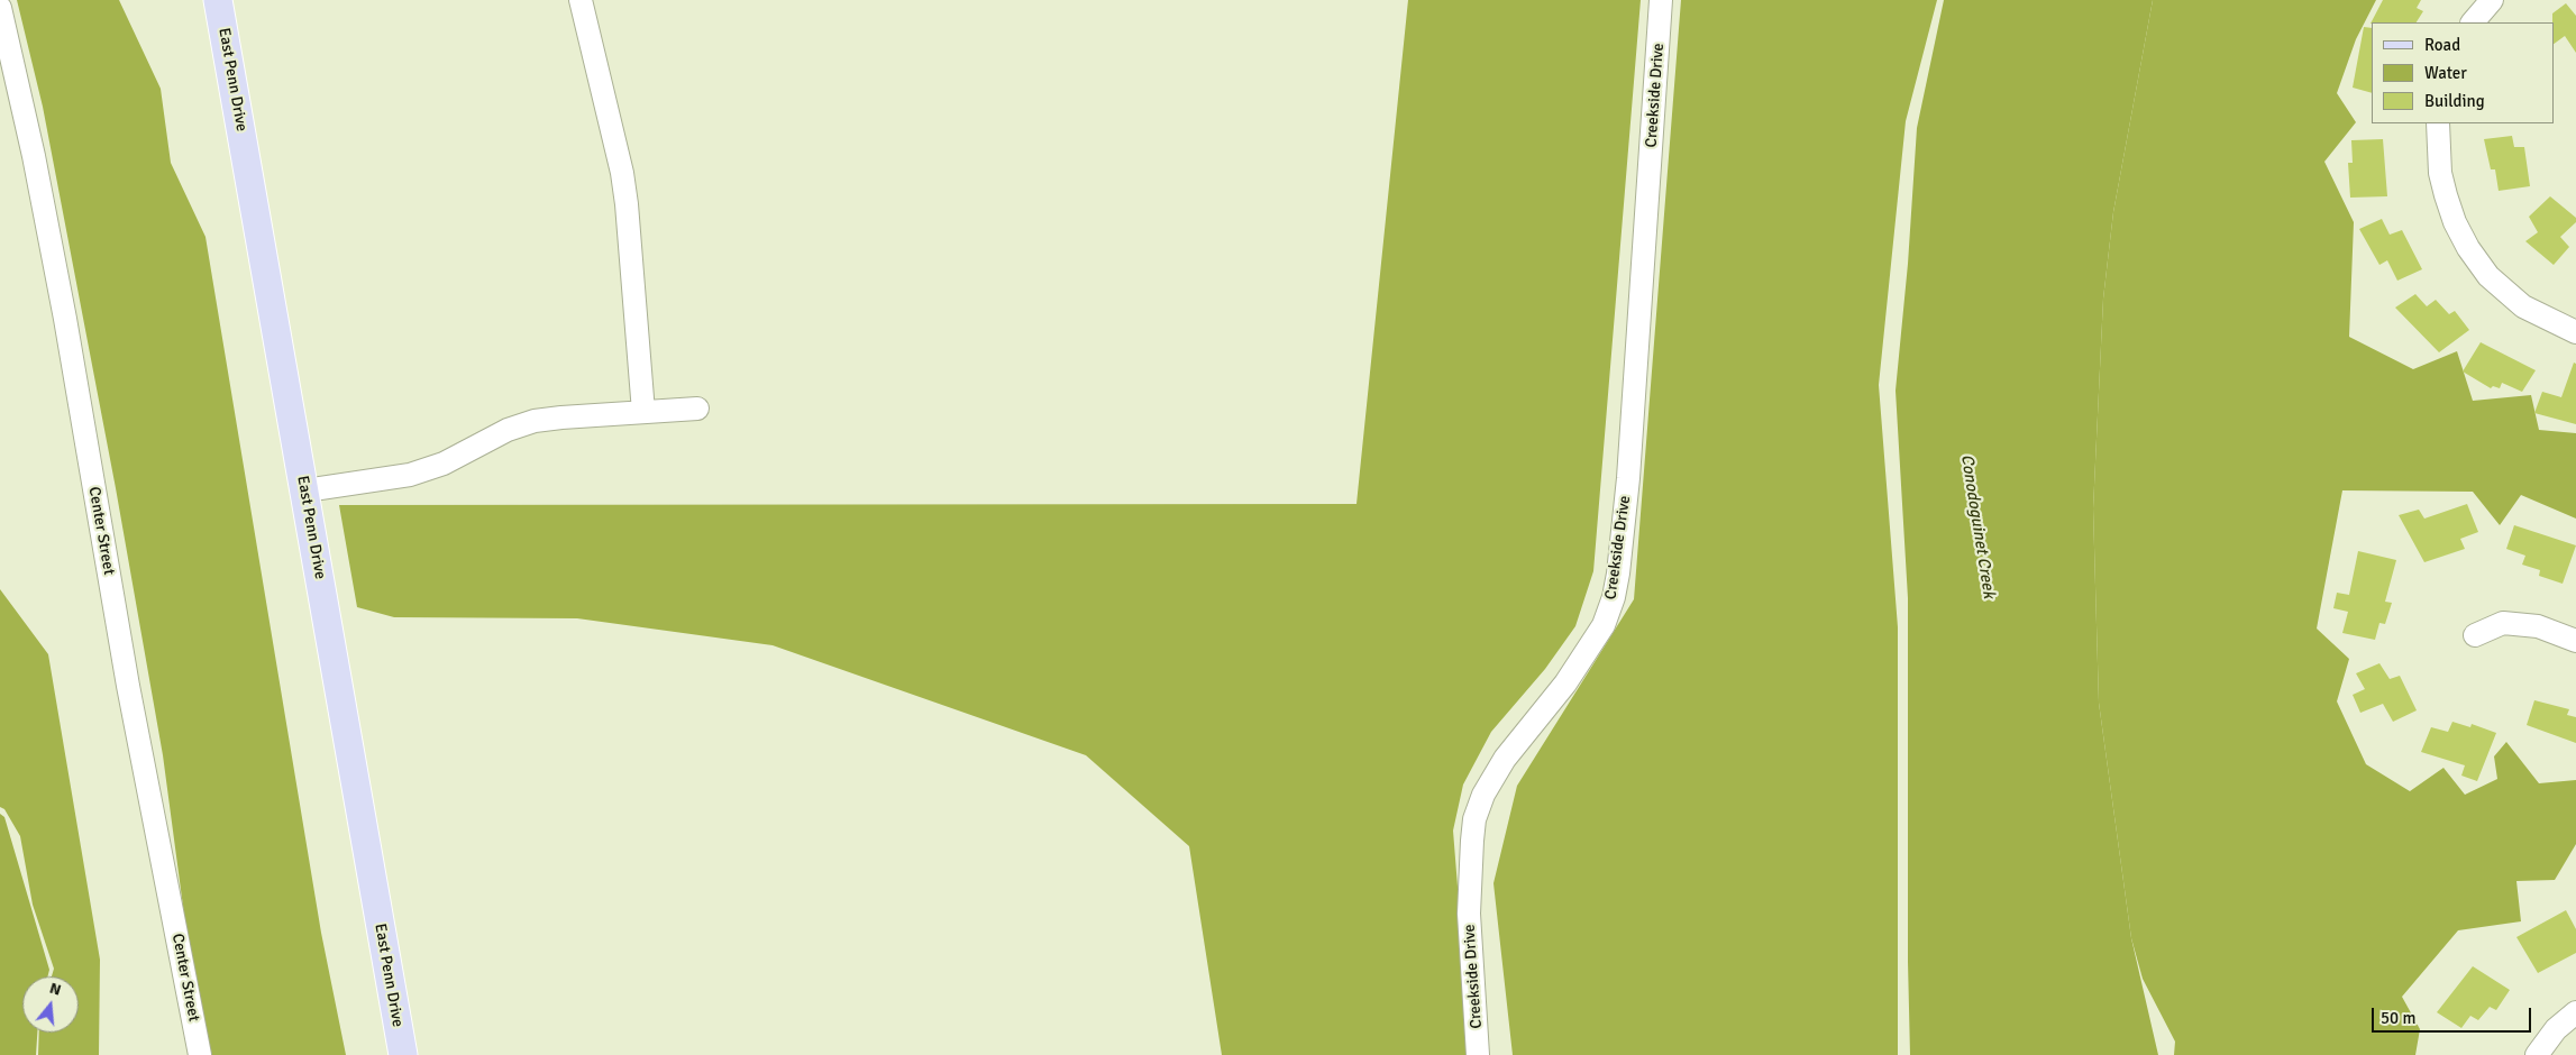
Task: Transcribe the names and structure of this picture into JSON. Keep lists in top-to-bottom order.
{
  "streets": {
    "main road": ["East Penn Drive"],
    "street": ["Creekside Drive", "Center Street"]
  },
  "water": ["Conodoguinet Creek"],
  "legend": ["Road", "Water", "Building"],
  "scale_bar": "50 m",
  "north": "top"
}
